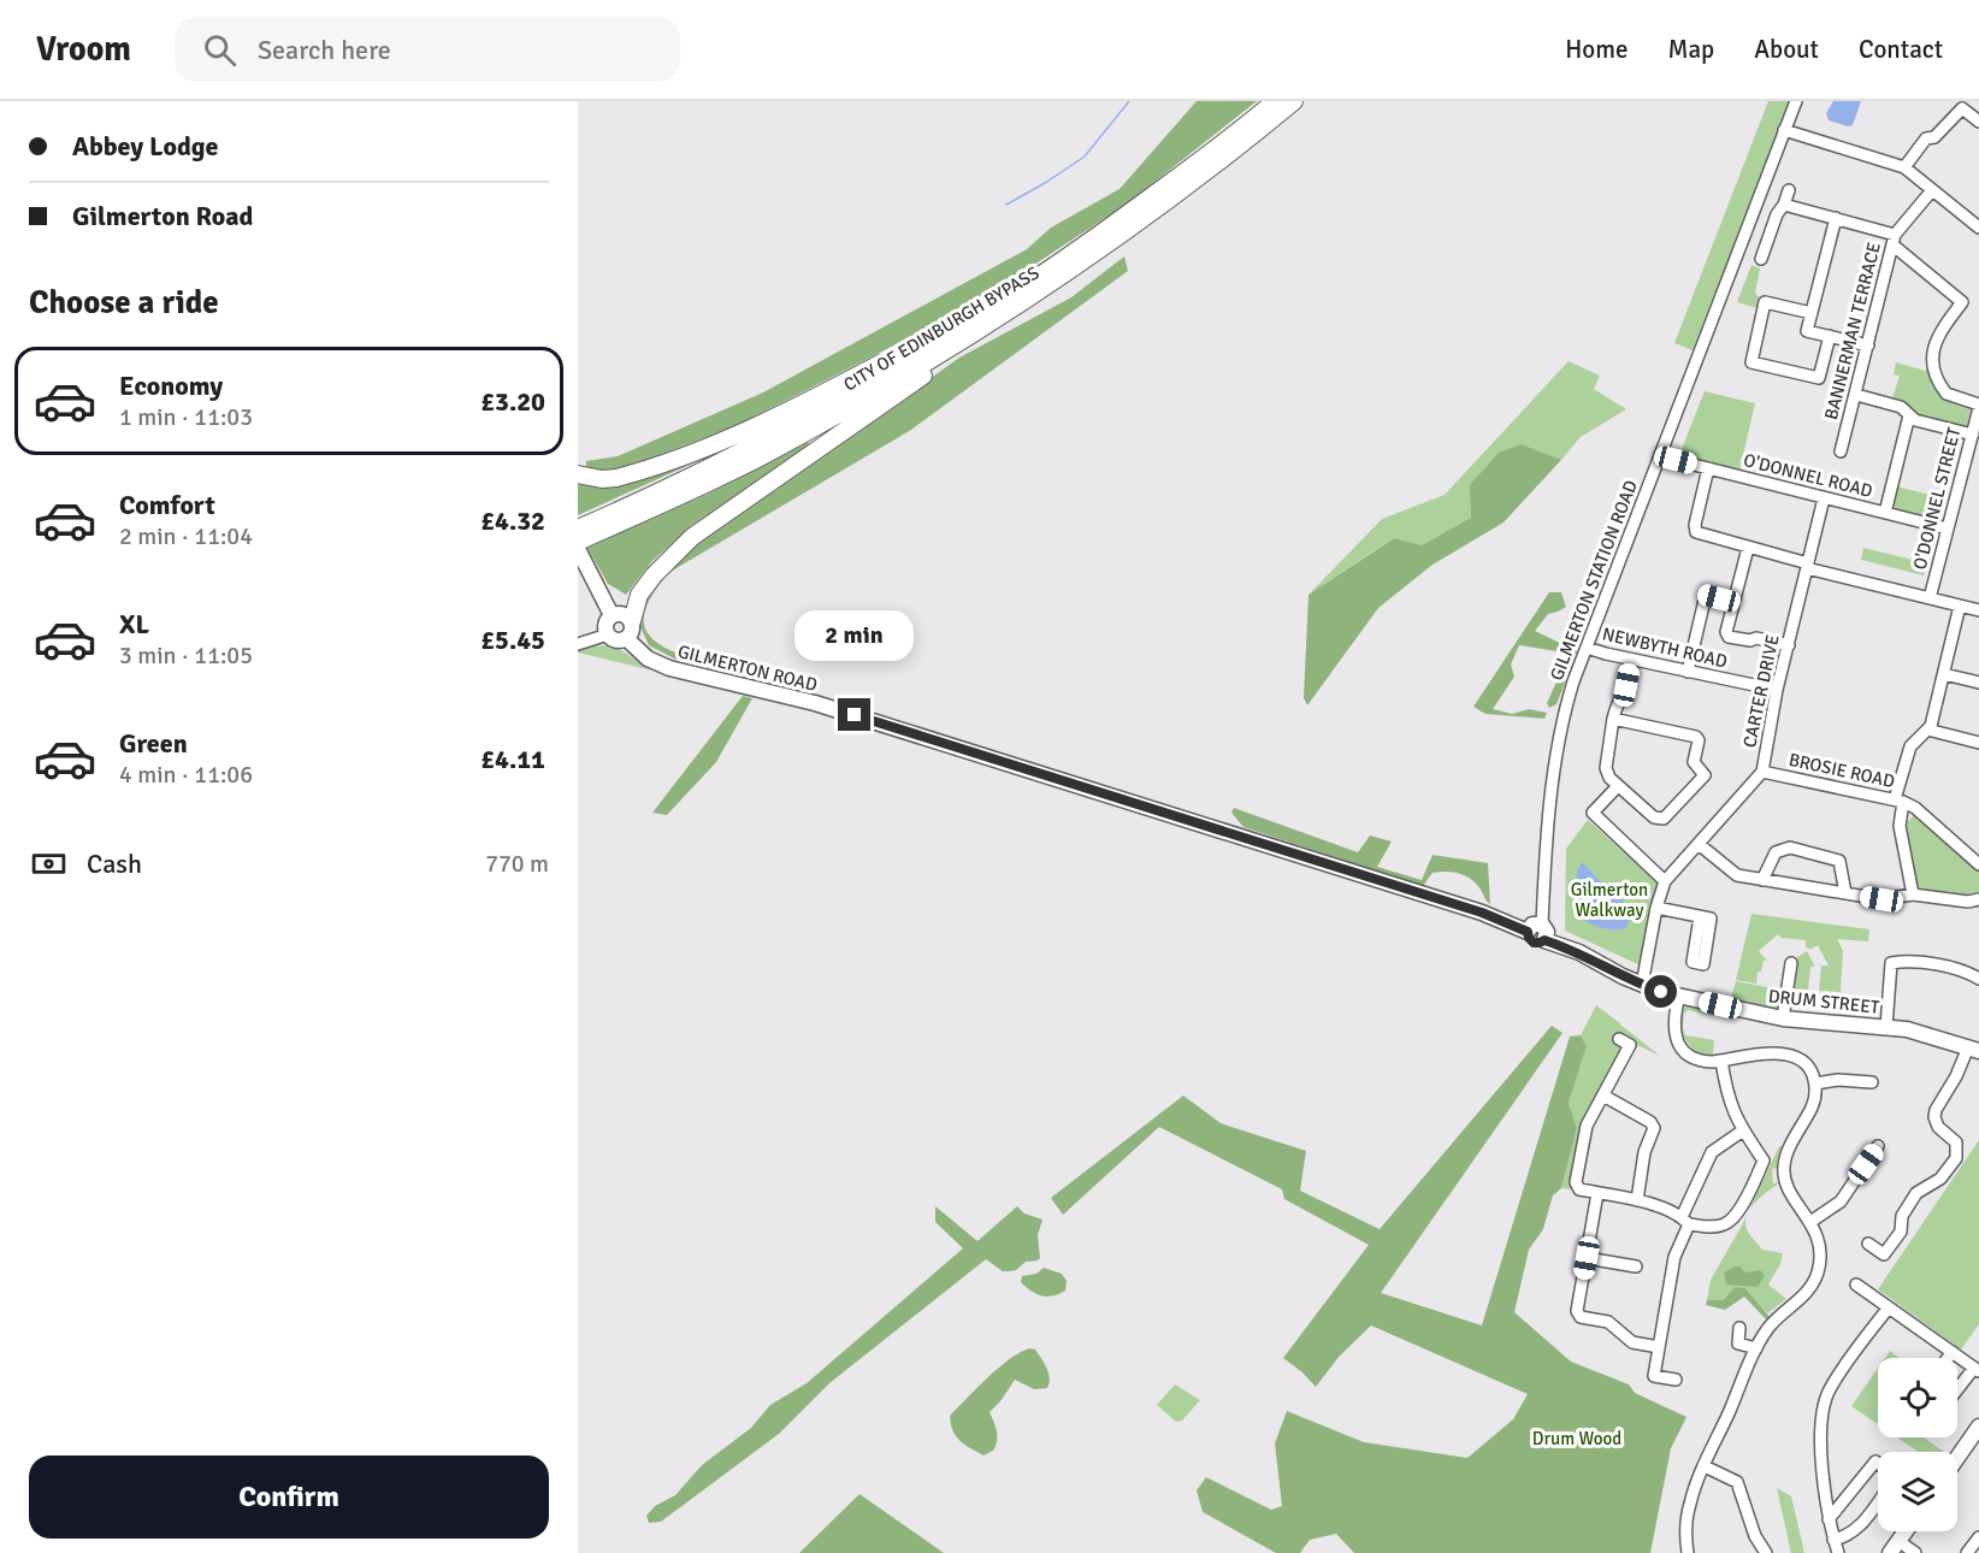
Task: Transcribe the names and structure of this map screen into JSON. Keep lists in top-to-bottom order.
{
  "streets": {
    "highway": ["CITY OF EDINBURGH BYPASS"],
    "main road": ["GILMERTON ROAD", "DRUM STREET"],
    "street": [
      "BANNERMAN TERRACE",
      "O'DONNEL ROAD",
      "O'DONNEL STREET",
      "GILMERTON STATION ROAD",
      "NEWBYTH ROAD",
      "CARTER DRIVE",
      "BROSIE ROAD"
    ]
  },
  "crossings": [
    ["O'DONNEL ROAD", "O'DONNEL STREET"],
    ["O'DONNEL ROAD", "GILMERTON STATION ROAD"],
    ["O'DONNEL ROAD", "CARTER DRIVE"],
    ["GILMERTON STATION ROAD", "NEWBYTH ROAD"],
    ["GILMERTON STATION ROAD", "GILMERTON ROAD"],
    ["GILMERTON STATION ROAD", "DRUM STREET"],
    ["NEWBYTH ROAD", "CARTER DRIVE"],
    ["GILMERTON ROAD", "DRUM STREET"],
    ["CARTER DRIVE", "BROSIE ROAD"],
    ["CARTER DRIVE", "DRUM STREET"]
  ],
  "parks": ["Gilmerton Walkway", "Drum Wood"],
  "page": {
    "header": "Vroom",
    "search": "Search here",
    "nav": [
      "Home",
      "Map",
      "About",
      "Contact"
    ],
    "banner": ["Abbey Lodge", "Gilmerton Road"],
    "heading": "Choose a ride",
    "list": [
      {
        "name": "Economy",
        "note": "1 min · 11:03",
        "value": "£3.20"
      },
      {
        "name": "Comfort",
        "note": "2 min · 11:04",
        "value": "£4.32"
      },
      {
        "name": "XL",
        "note": "3 min · 11:05",
        "value": "£5.45"
      },
      {
        "name": "Green",
        "note": "4 min · 11:06",
        "value": "£4.11"
      }
    ],
    "bubble": "2 min",
    "pay": ["Cash", "770 m"],
    "buttons": "Confirm"
  }
}
